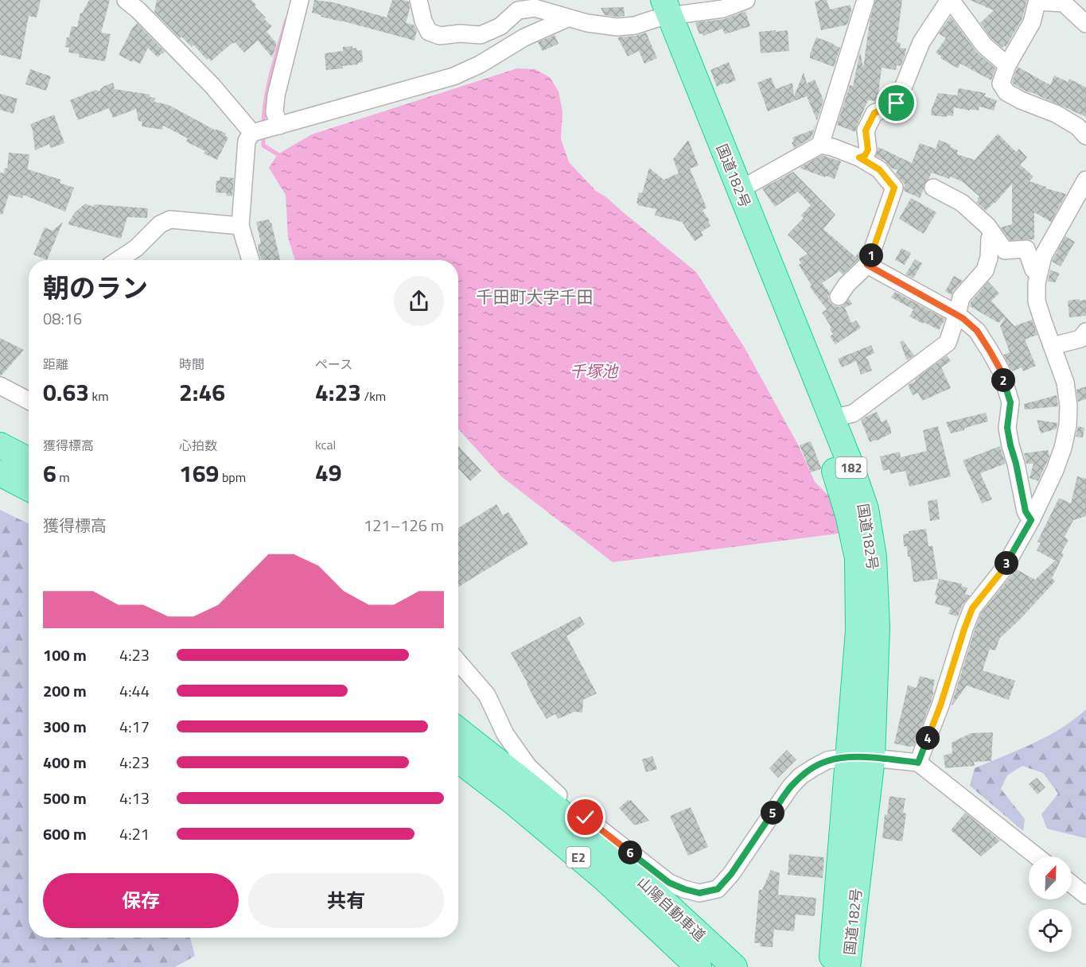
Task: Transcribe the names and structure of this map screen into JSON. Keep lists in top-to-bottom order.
{
  "streets": {
    "highway": [
      "国道182号",
      "182",
      "E2",
      "山陽自動車道"
    ]
  },
  "districts": ["千田町大字千田"],
  "water": ["千塚池"],
  "north": "top right",
  "page": {
    "pins": [
      "1",
      "2",
      "3",
      "4",
      "5",
      "6"
    ],
    "heading": ["朝のラン", "08:16"],
    "stats": [
      ["距離", "0.63 km"],
      ["時間", "2:46"],
      ["ペース", "4:23 /km"],
      ["獲得標高", "6 m"],
      ["心拍数", "169 bpm"],
      ["kcal", "49"]
    ],
    "chart": ["獲得標高", "121–126 m"],
    "list": [
      {
        "name": "100 m",
        "note": "4:23"
      },
      {
        "name": "200 m",
        "note": "4:44"
      },
      {
        "name": "300 m",
        "note": "4:17"
      },
      {
        "name": "400 m",
        "note": "4:23"
      },
      {
        "name": "500 m",
        "note": "4:13"
      },
      {
        "name": "600 m",
        "note": "4:21"
      }
    ],
    "buttons": ["保存", "共有"]
  }
}
